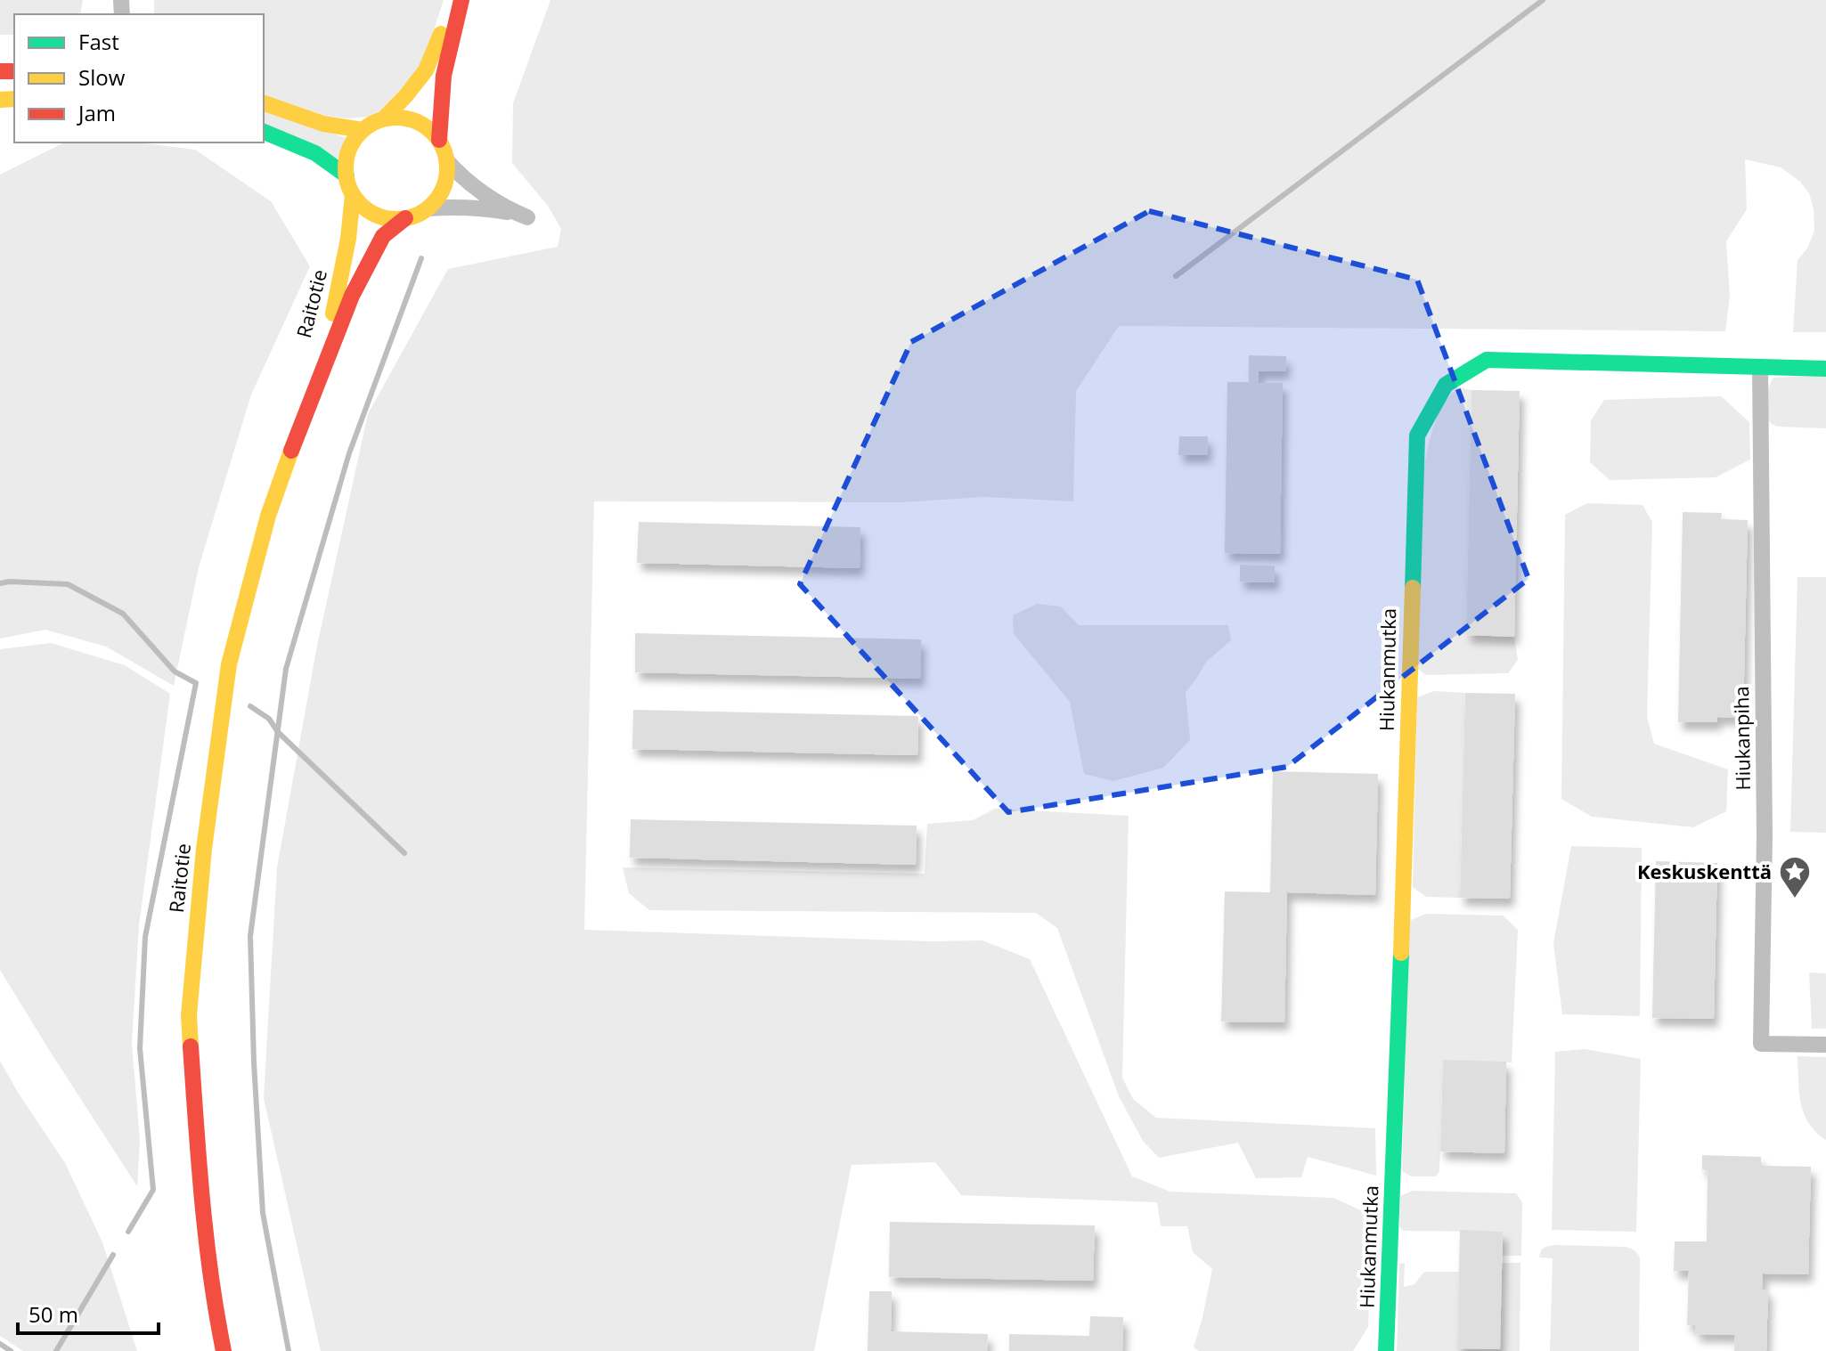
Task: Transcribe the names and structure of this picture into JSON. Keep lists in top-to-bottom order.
{
  "streets": {
    "main road": ["Raitotie", "Hiukanmutka"],
    "street": ["Hiukanpiha"]
  },
  "crossings": [
    ["Hiukanmutka", "Hiukanpiha"]
  ],
  "places": {
    "place": ["Keskuskenttä"]
  },
  "legend": ["Fast", "Slow", "Jam"],
  "scale_bar": "50 m"
}
